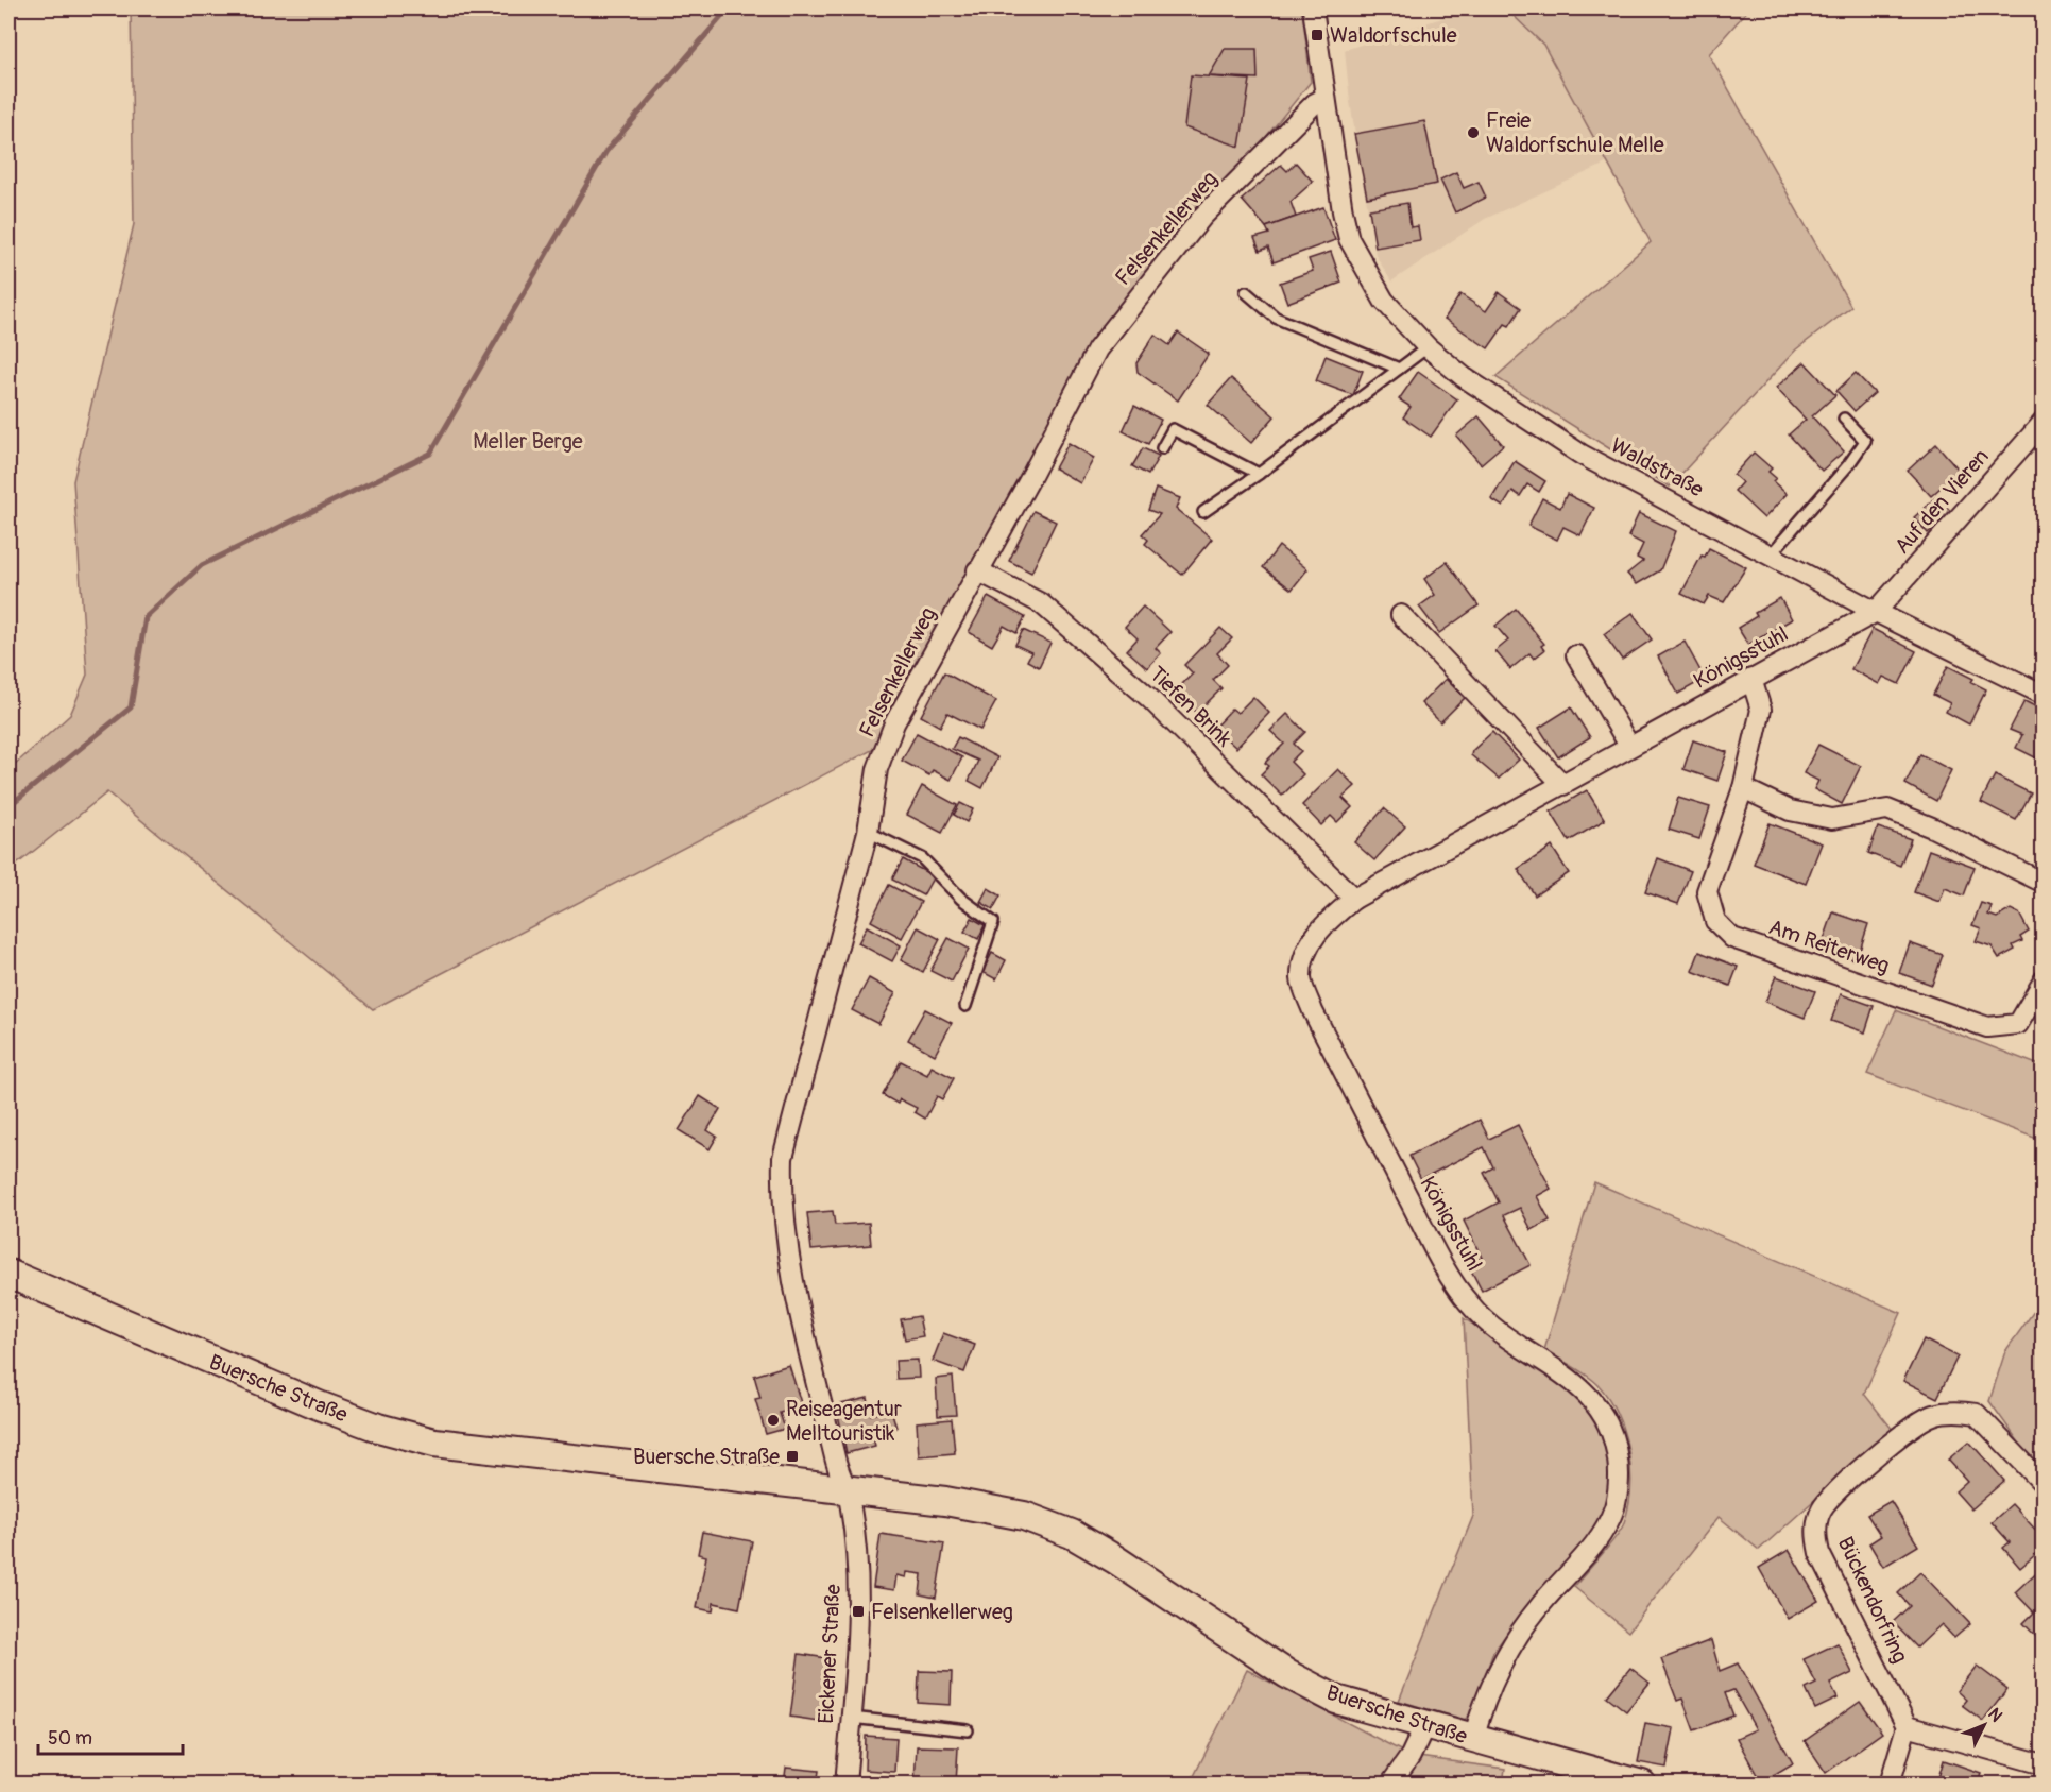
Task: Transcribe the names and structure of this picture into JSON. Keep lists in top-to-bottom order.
{
  "streets": {
    "main road": ["Buersche Straße"],
    "street": [
      "Felsenkellerweg",
      "Waldstraße",
      "Auf den Vieren",
      "Königsstuhl",
      "Tiefen Brink",
      "Am Reiterweg",
      "Bückendorfring",
      "Eickener Straße"
    ]
  },
  "crossings": [
    ["Felsenkellerweg", "Waldstraße"],
    ["Felsenkellerweg", "Tiefen Brink"],
    ["Felsenkellerweg", "Buersche Straße"],
    ["Felsenkellerweg", "Eickener Straße"],
    ["Waldstraße", "Auf den Vieren"],
    ["Waldstraße", "Königsstuhl"],
    ["Auf den Vieren", "Königsstuhl"],
    ["Königsstuhl", "Tiefen Brink"],
    ["Königsstuhl", "Am Reiterweg"],
    ["Königsstuhl", "Buersche Straße"],
    ["Buersche Straße", "Eickener Straße"]
  ],
  "parks": ["Meller Berge"],
  "places": {
    "transit": ["Waldorfschule", "Buersche Straße", "Felsenkellerweg"],
    "other": ["Freie Waldorfschule Melle", "Reiseagentur Melltouristik"]
  },
  "scale_bar": "50 m",
  "north": "top right"
}
